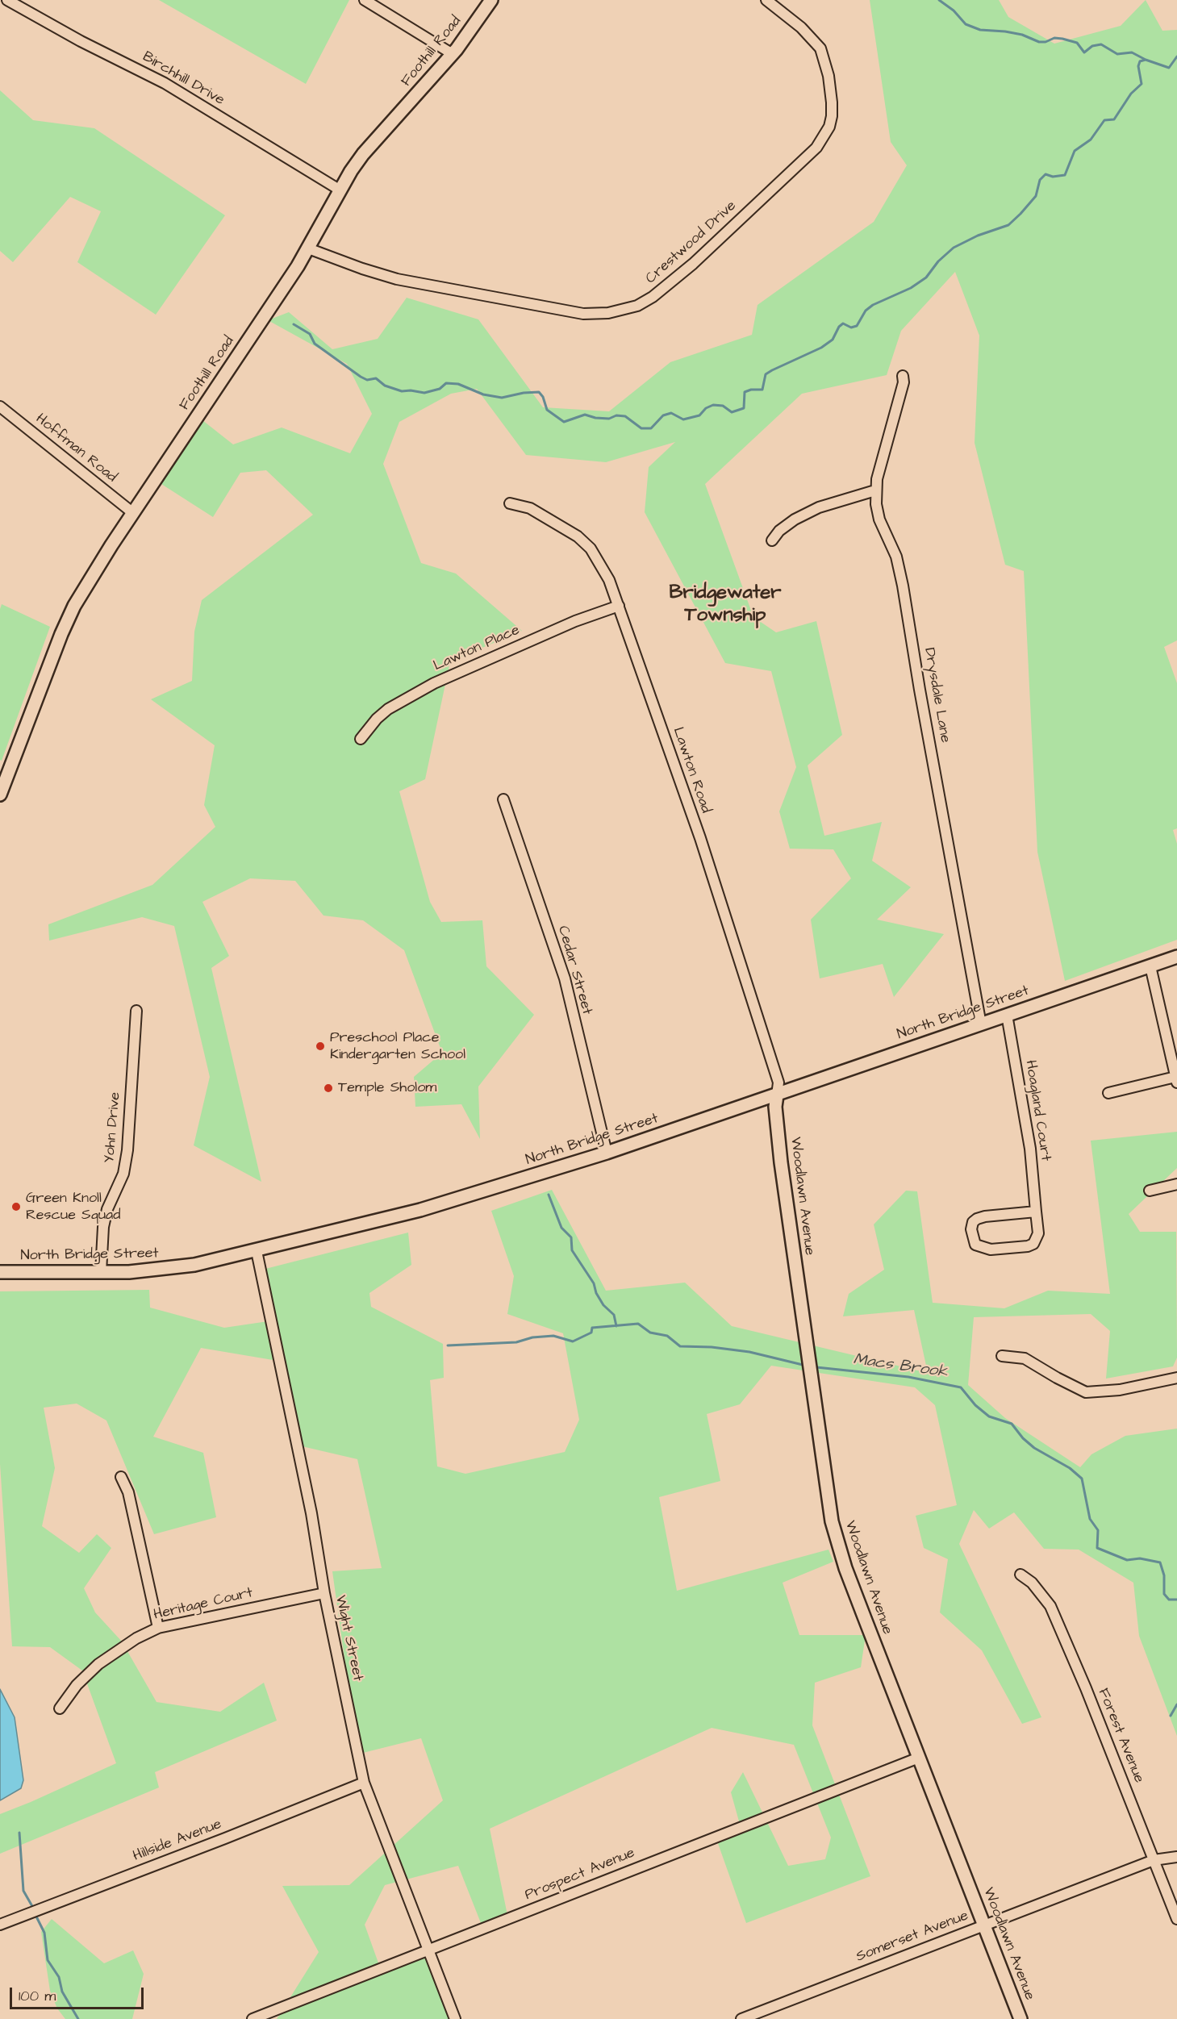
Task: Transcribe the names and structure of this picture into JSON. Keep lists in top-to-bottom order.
{
  "streets": {
    "street": [
      "Foothill Road",
      "Birchhill Drive",
      "Crestwood Drive",
      "Hoffman Road",
      "Lawton Place",
      "Drysdale Lane",
      "Lawton Road",
      "Cedar Street",
      "North Bridge Street",
      "Hoagland Court",
      "Yohn Drive",
      "Woodlawn Avenue",
      "Heritage Court",
      "Wight Street",
      "Forest Avenue",
      "Hillside Avenue",
      "Prospect Avenue",
      "Somerset Avenue"
    ]
  },
  "crossings": [
    ["Foothill Road", "Birchhill Drive"],
    ["Foothill Road", "Crestwood Drive"],
    ["Foothill Road", "Hoffman Road"],
    ["Lawton Place", "Lawton Road"],
    ["Drysdale Lane", "North Bridge Street"],
    ["Lawton Road", "North Bridge Street"],
    ["Lawton Road", "Woodlawn Avenue"],
    ["Cedar Street", "North Bridge Street"],
    ["North Bridge Street", "Hoagland Court"],
    ["North Bridge Street", "Yohn Drive"],
    ["North Bridge Street", "Woodlawn Avenue"],
    ["North Bridge Street", "Wight Street"],
    ["Woodlawn Avenue", "Prospect Avenue"],
    ["Woodlawn Avenue", "Somerset Avenue"],
    ["Heritage Court", "Wight Street"],
    ["Wight Street", "Hillside Avenue"],
    ["Wight Street", "Prospect Avenue"],
    ["Forest Avenue", "Somerset Avenue"]
  ],
  "districts": ["Bridgewater Township"],
  "water": ["Macs Brook"],
  "places": ["Preschool Place Kindergarten School", "Temple Sholom", "Green Knoll Rescue Squad"],
  "scale_bar": "100 m"
}
